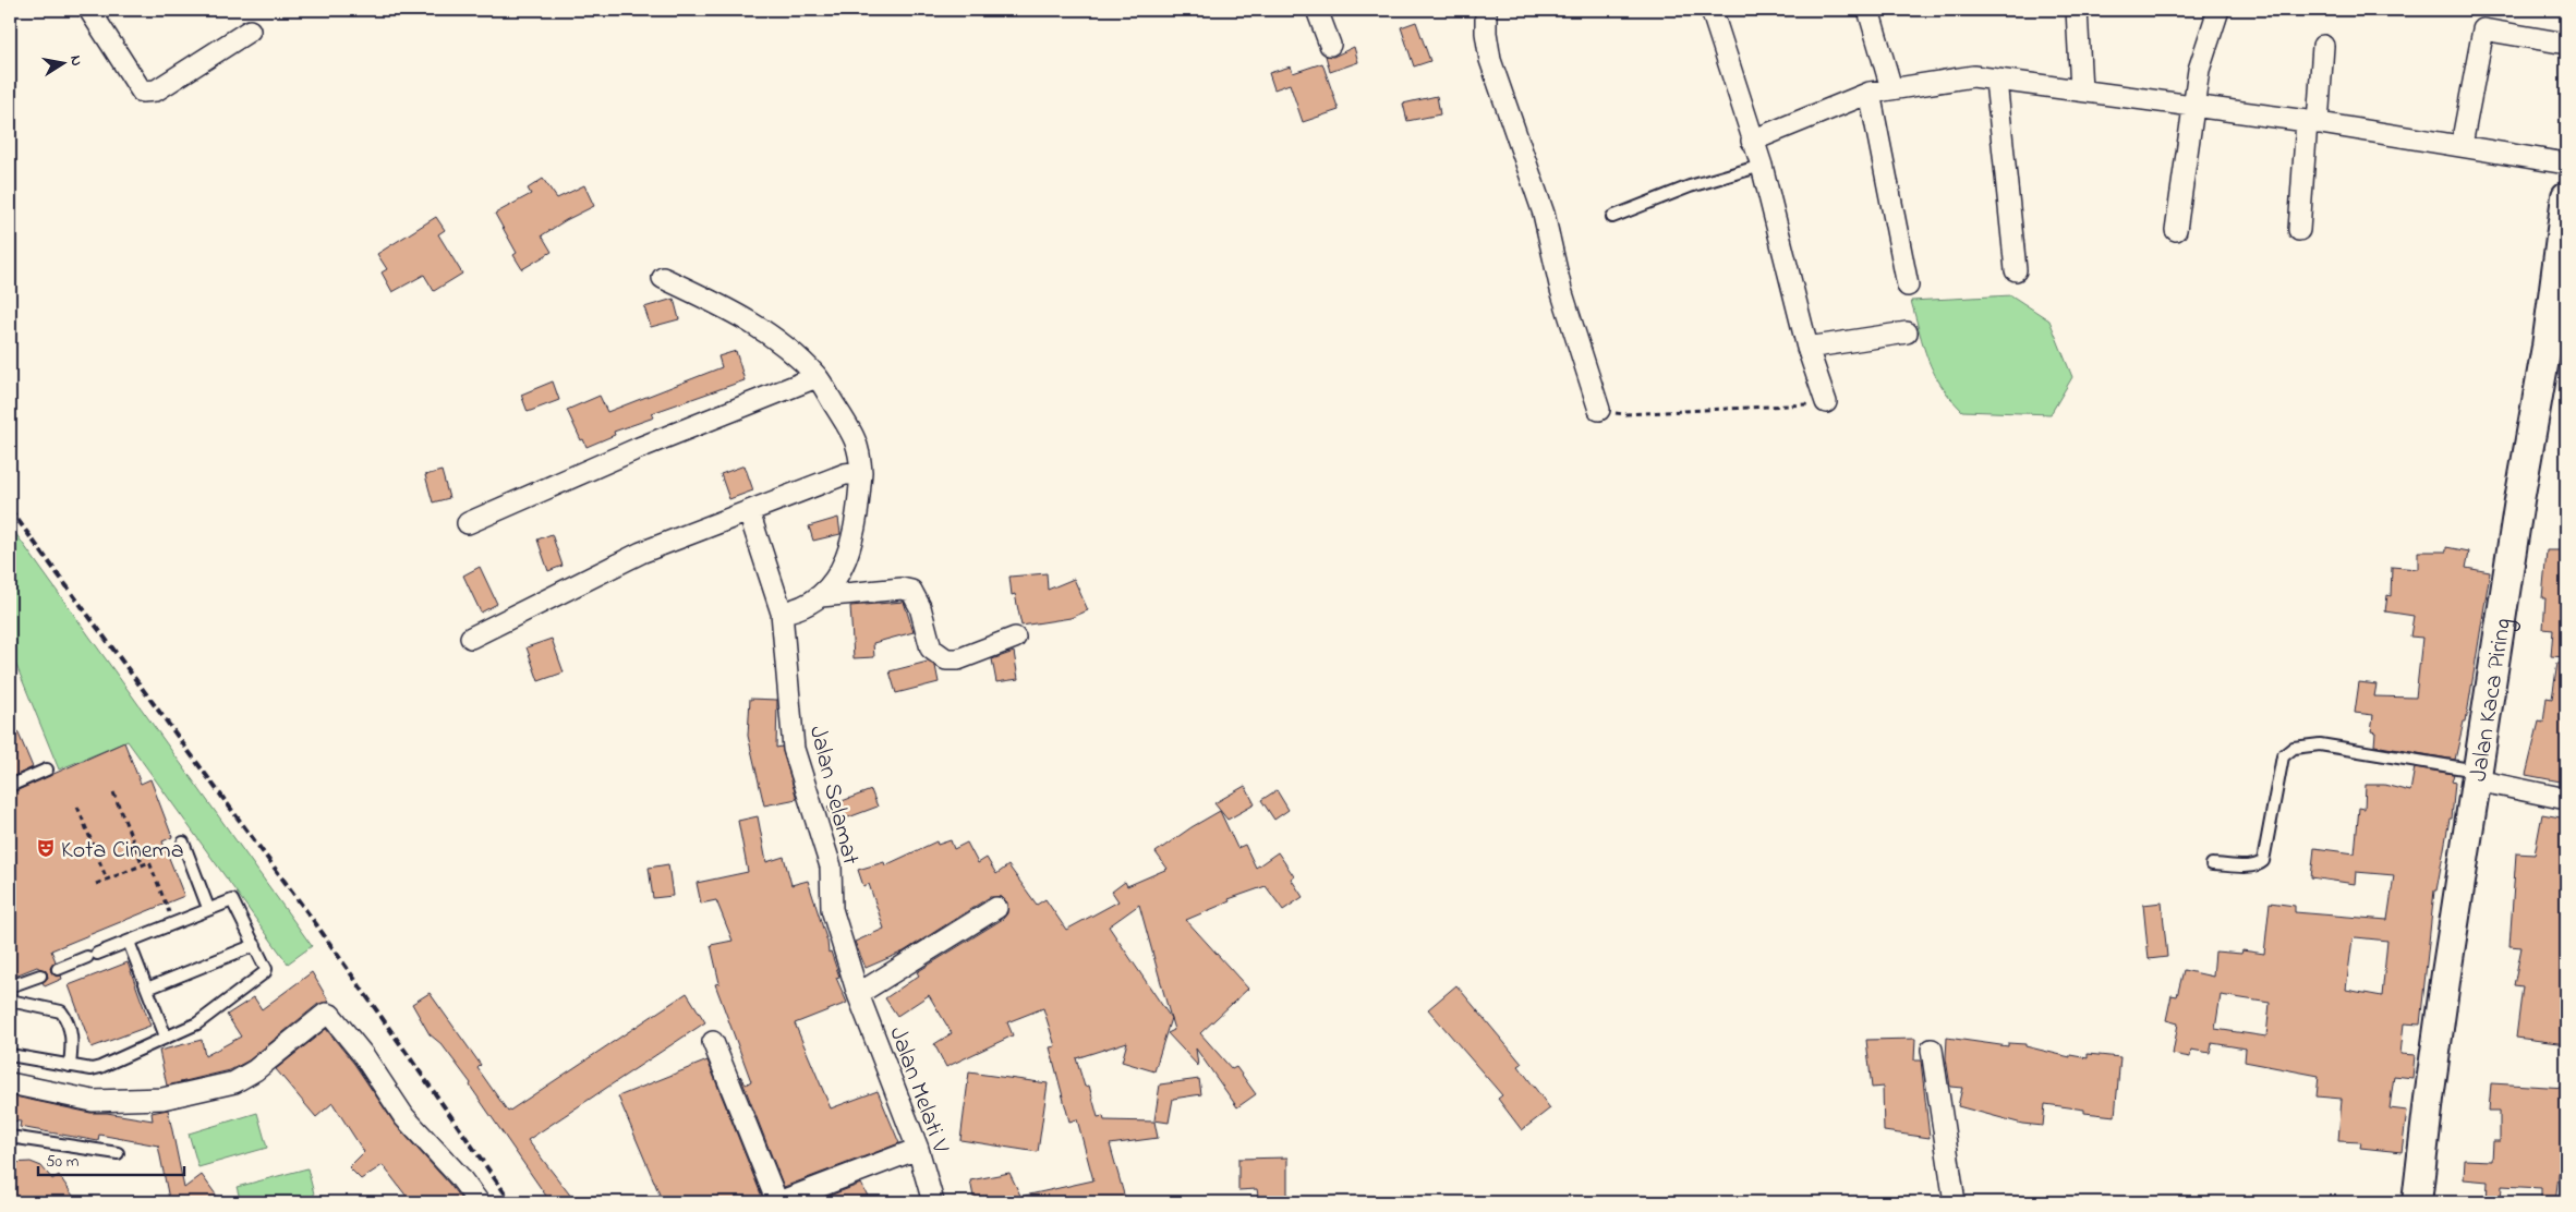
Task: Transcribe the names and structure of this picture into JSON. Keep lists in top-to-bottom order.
{
  "streets": {
    "main road": ["Jalan Kaca Piring"],
    "street": ["Jalan Selamat", "Jalan Melati V"]
  },
  "crossings": [
    ["Jalan Selamat", "Jalan Melati V"]
  ],
  "places": {
    "theatre": ["Kota Cinema"]
  },
  "scale_bar": "50 m",
  "north": "right"
}
